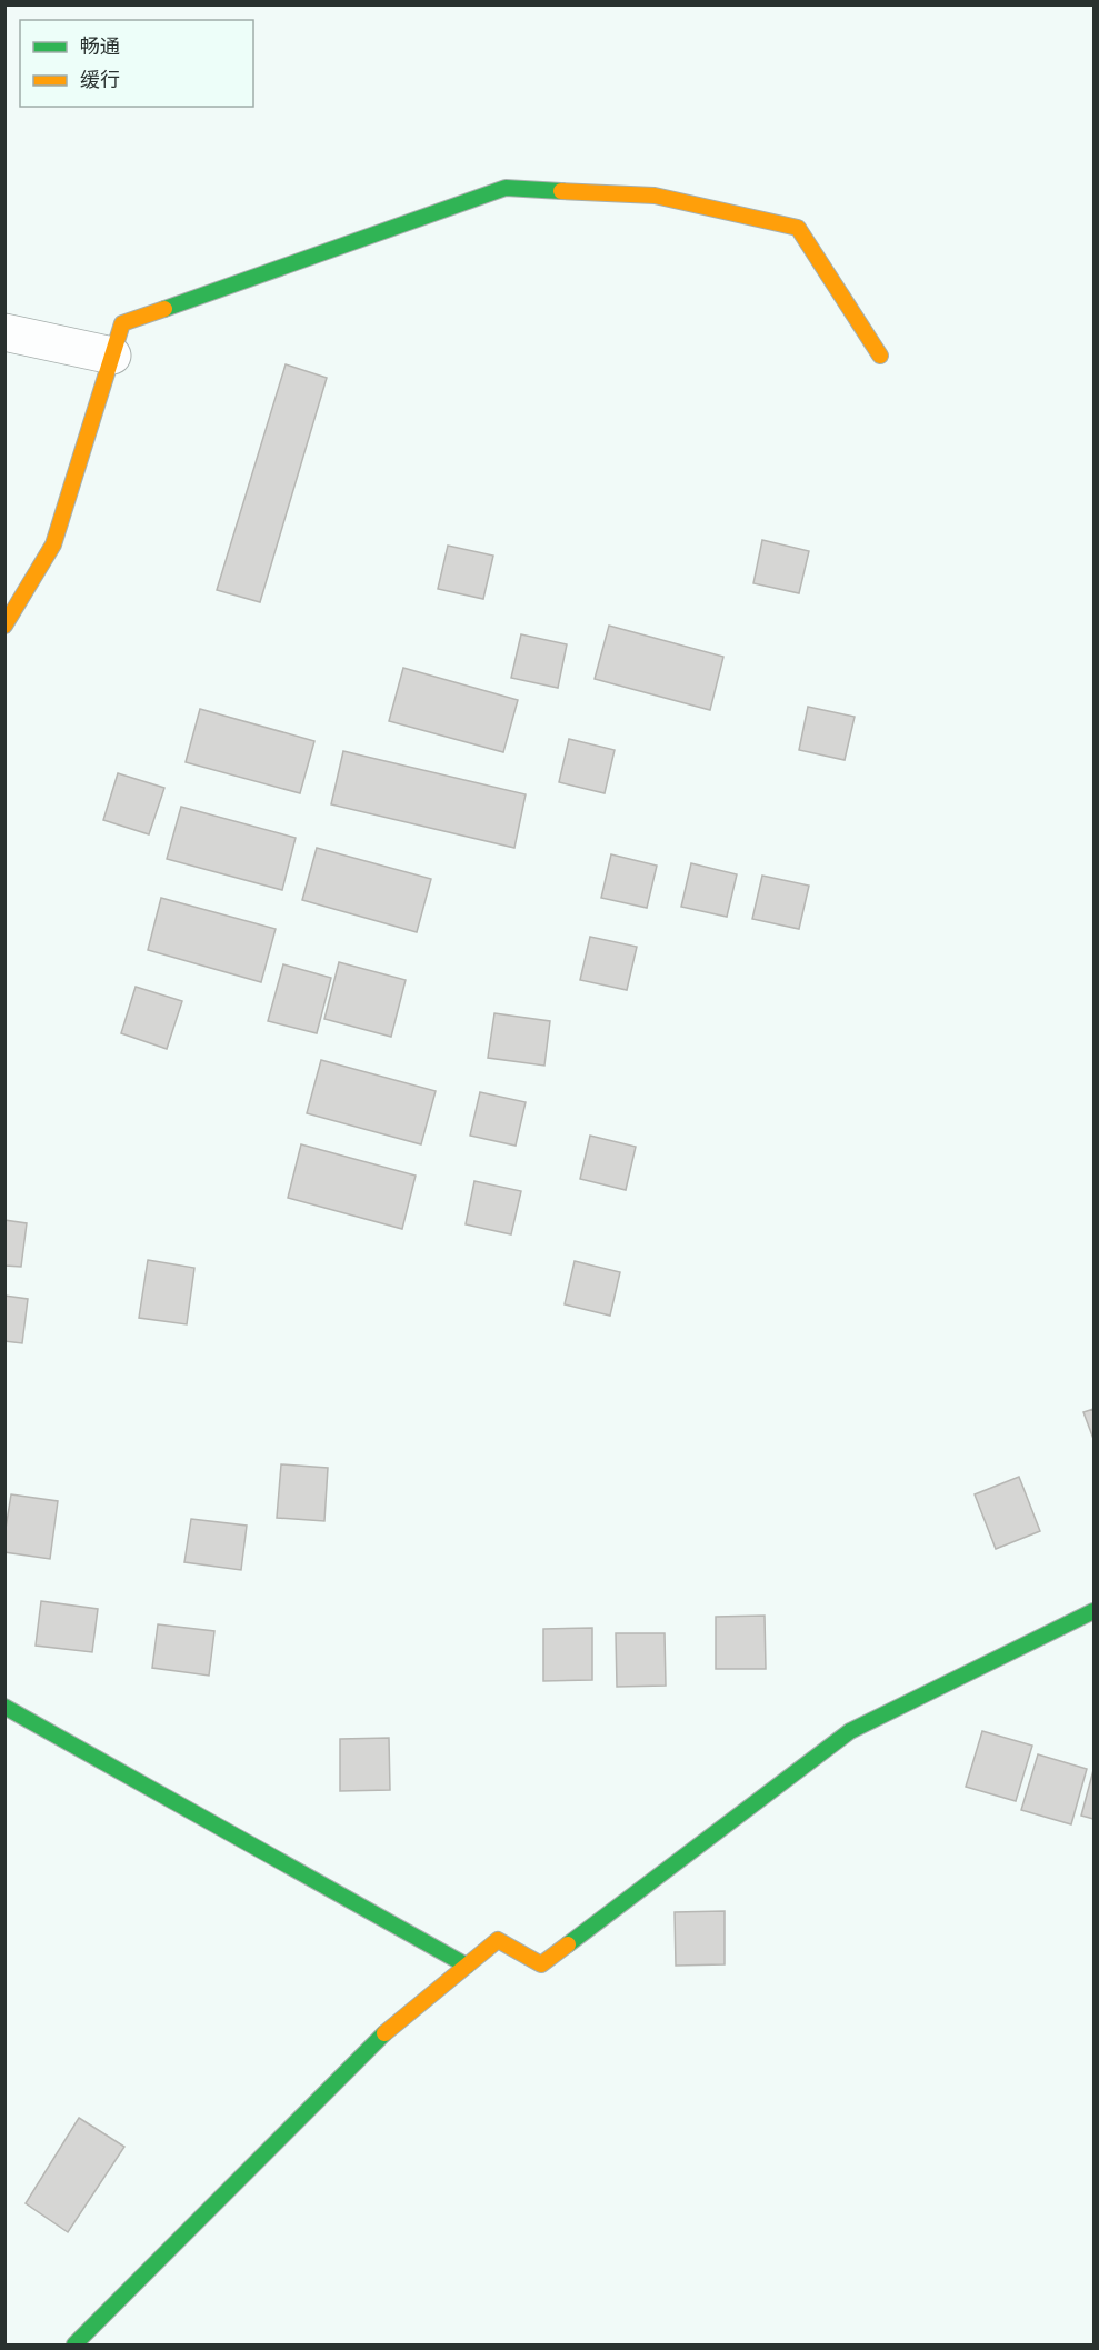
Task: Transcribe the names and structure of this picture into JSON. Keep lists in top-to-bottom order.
{
  "legend": ["畅通", "缓行"]
}
